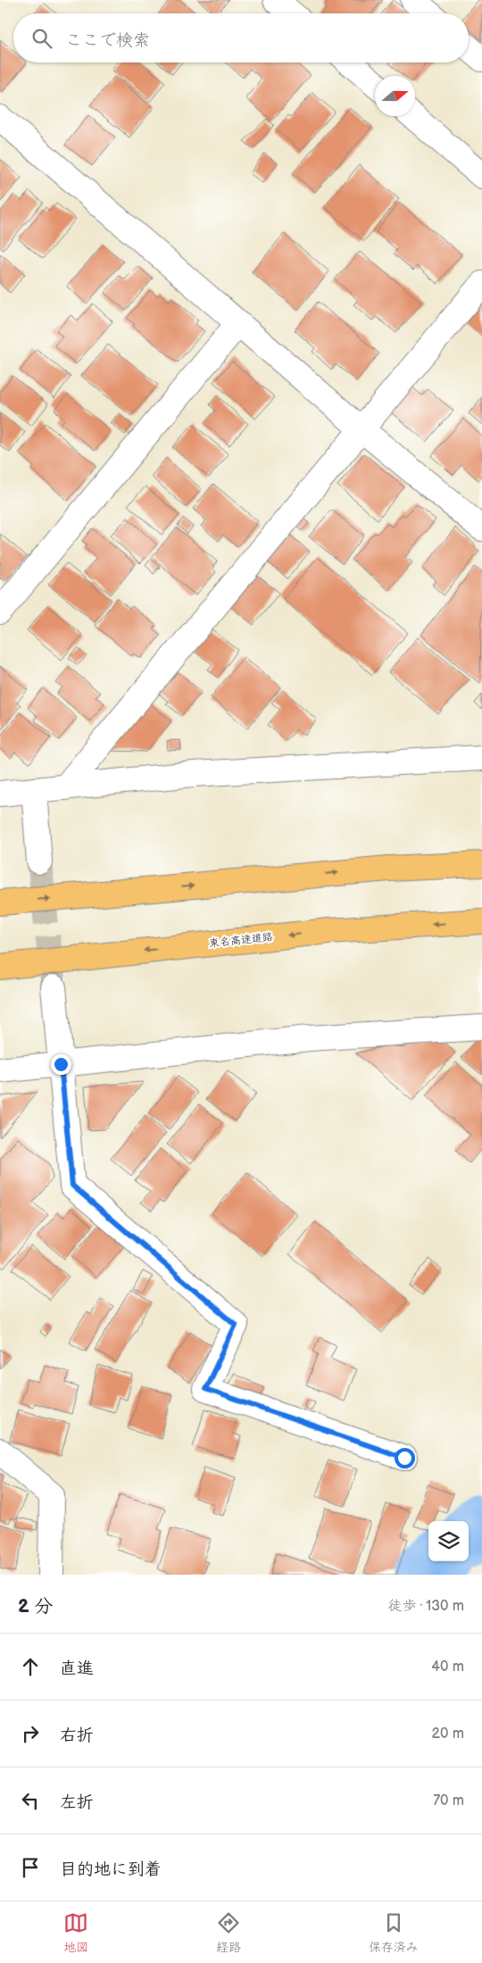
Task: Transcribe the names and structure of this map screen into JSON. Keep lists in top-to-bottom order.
{
  "streets": {
    "highway": ["東名高速道路"]
  },
  "north": "right",
  "page": {
    "search": "ここで検索",
    "heading": ["2 分", "徒歩 · 130 m"],
    "list": [
      ["直進", "40 m"],
      ["右折", "20 m"],
      ["左折", "70 m"],
      "目的地に到着"
    ],
    "nav": ["地図", "経路", "保存済み"]
  }
}
